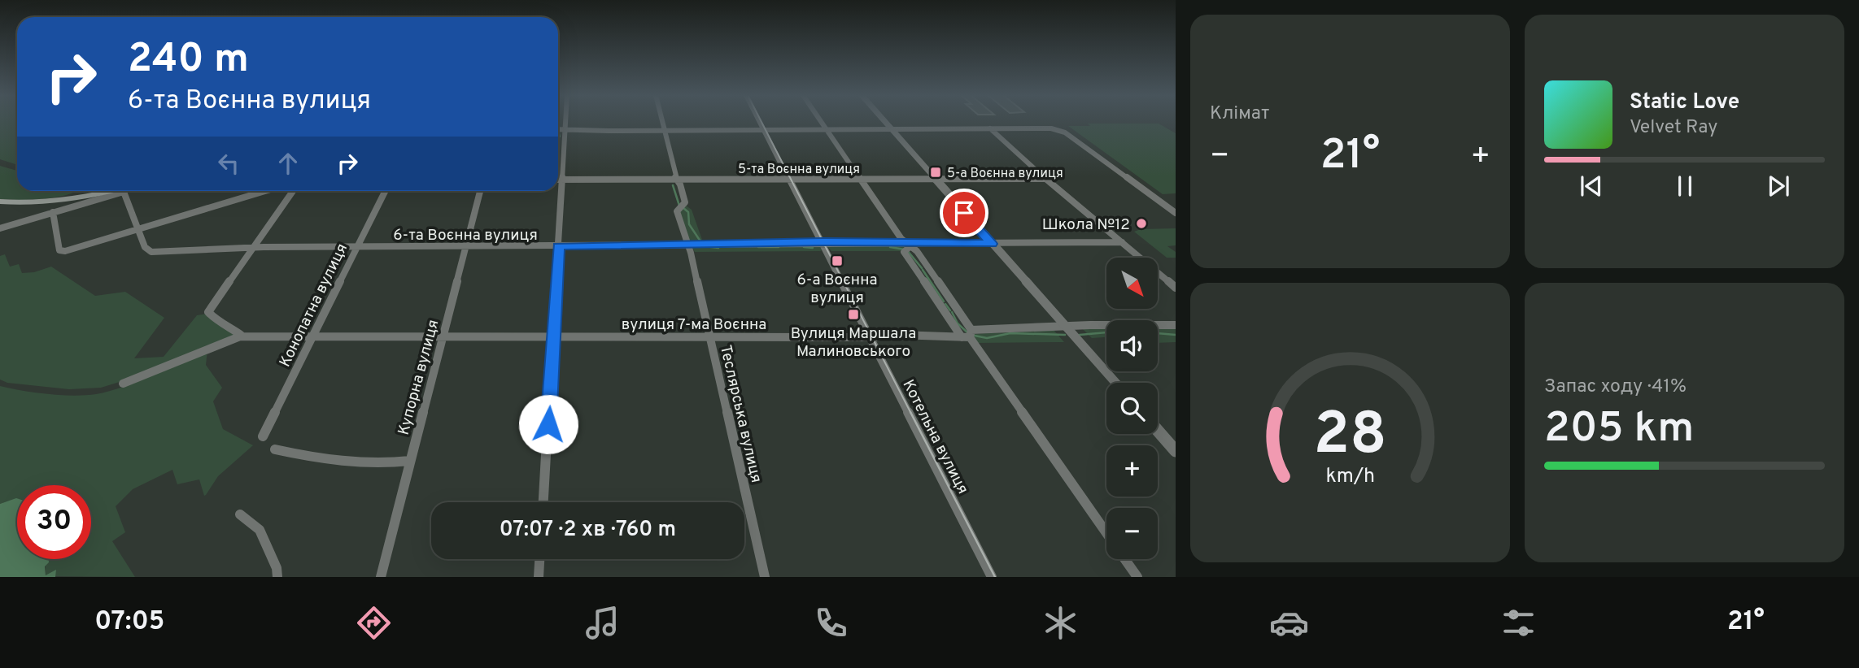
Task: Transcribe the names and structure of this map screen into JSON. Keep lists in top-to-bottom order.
{
  "streets": {
    "street": [
      "5-та Воєнна вулиця",
      "6-та Воєнна вулиця",
      "Конопатна вулиця",
      "вулиця 7-ма Воєнна",
      "Купорна вулиця",
      "Теслярська вулиця",
      "Котельна вулиця"
    ]
  },
  "crossings": [
    ["5-та Воєнна вулиця", "Теслярська вулиця"],
    ["5-та Воєнна вулиця", "Котельна вулиця"],
    ["6-та Воєнна вулиця", "Конопатна вулиця"],
    ["6-та Воєнна вулиця", "Купорна вулиця"],
    ["6-та Воєнна вулиця", "Теслярська вулиця"],
    ["6-та Воєнна вулиця", "Котельна вулиця"],
    ["Конопатна вулиця", "вулиця 7-ма Воєнна"],
    ["вулиця 7-ма Воєнна", "Купорна вулиця"],
    ["вулиця 7-ма Воєнна", "Теслярська вулиця"],
    ["вулиця 7-ма Воєнна", "Котельна вулиця"]
  ],
  "places": {
    "transit": ["5-а Воєнна вулиця", "6-а Воєнна вулиця", "Вулиця Маршала Малиновського"],
    "other": ["Школа №12"]
  },
  "north": "bottom right",
  "page": {
    "tile": [
      "Клімат",
      ["Запас ходу · 41%", "205 km"]
    ],
    "turn": ["240 m", "6-та Воєнна вулиця"],
    "song": ["Static Love", "Velvet Ray"],
    "heat": ["−", "21°", "+"],
    "map_buttons": ["+", "−"],
    "limit": "30",
    "trip": "07:07 · 2 хв · 760 m",
    "tabs": ["07:05", "21°"],
    "gauge": ["28", "km/h"]
  }
}
